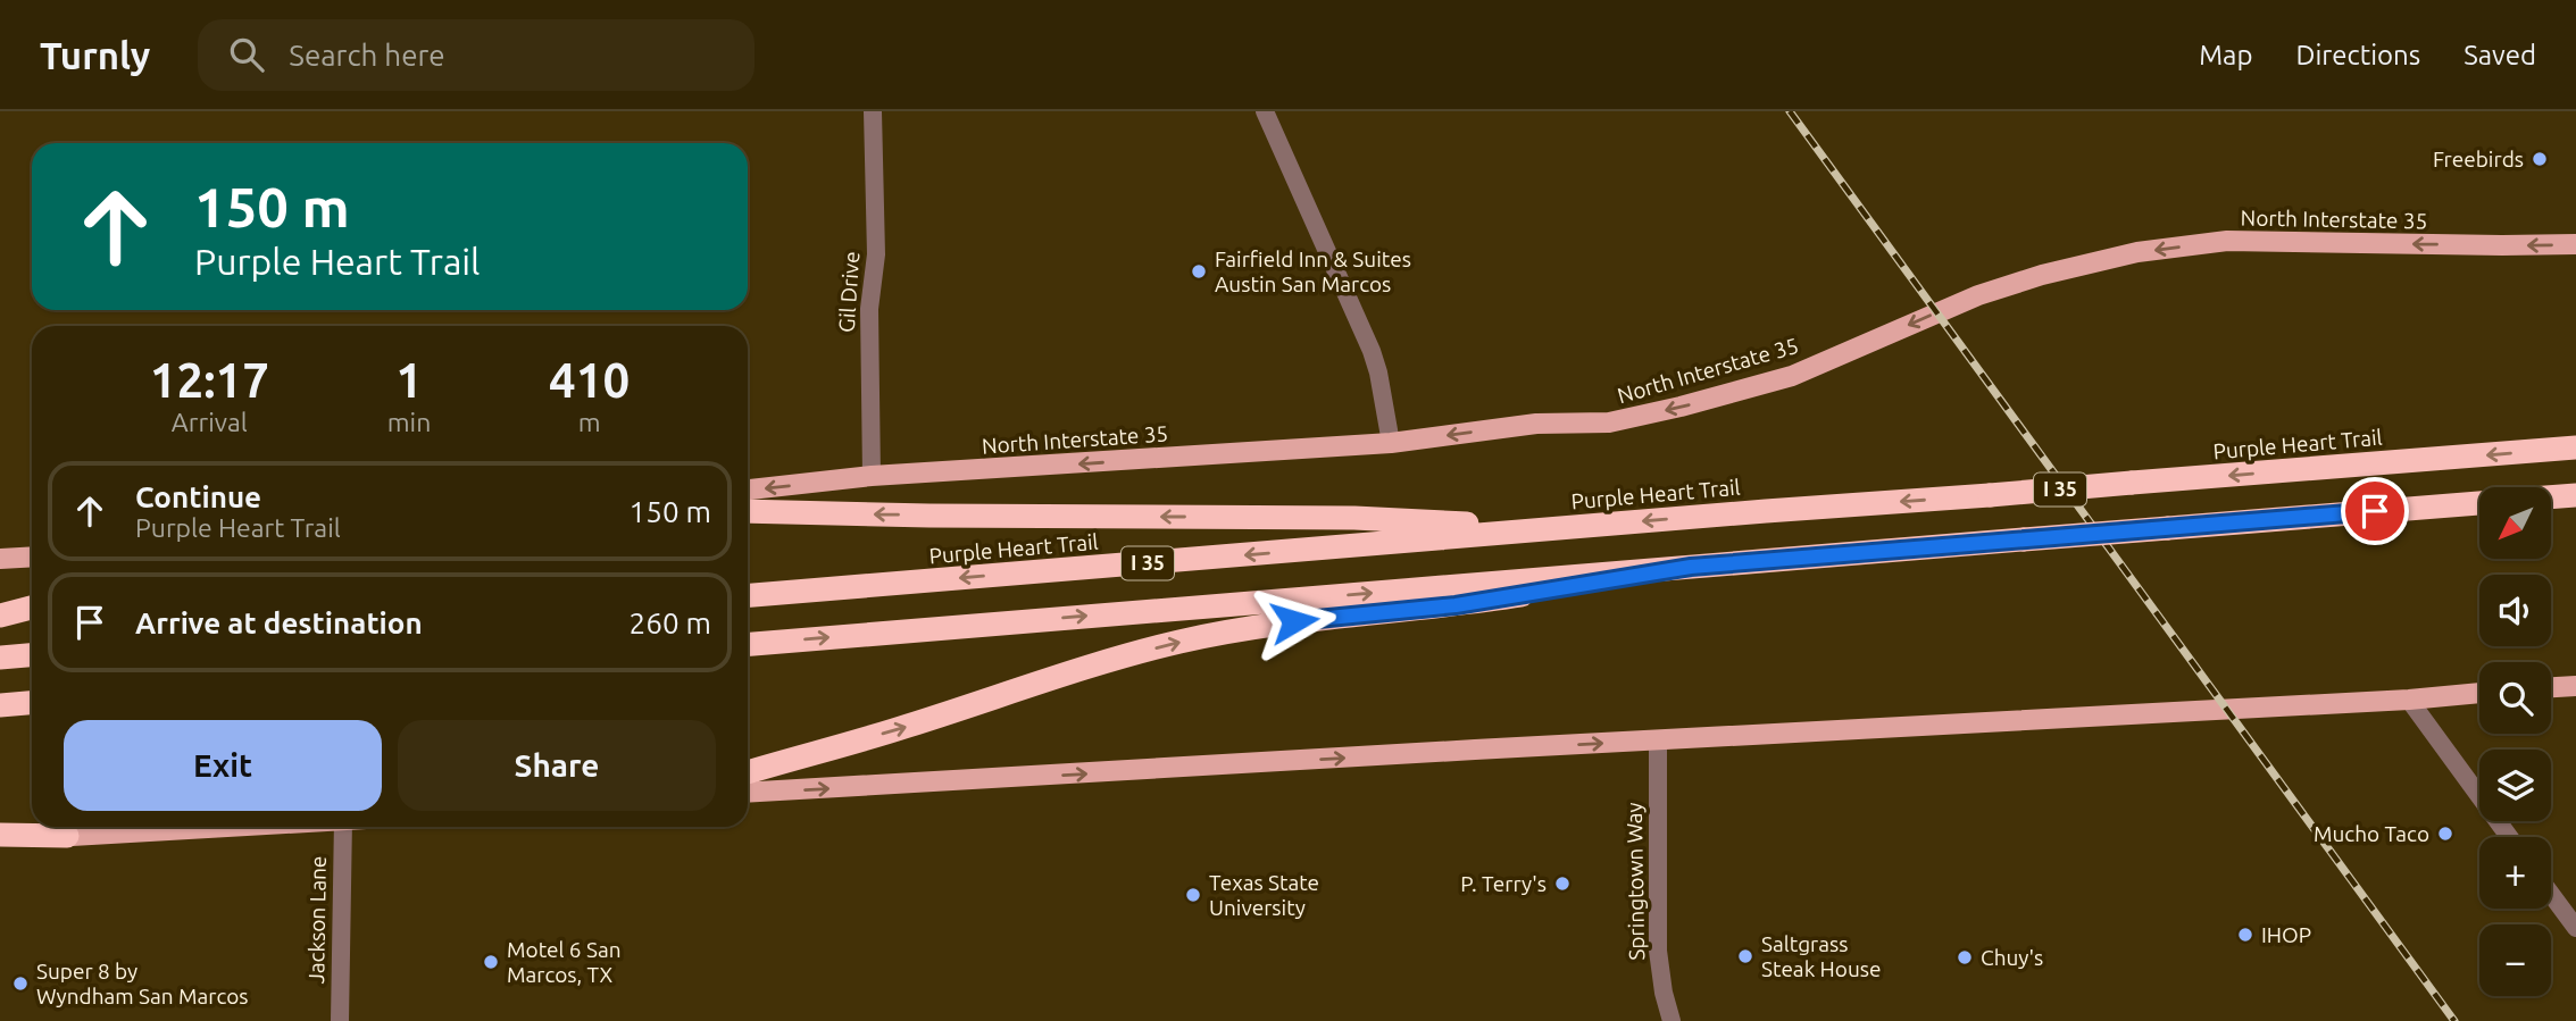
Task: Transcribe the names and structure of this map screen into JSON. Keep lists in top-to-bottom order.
{
  "streets": {
    "highway": ["Purple Heart Trail", "I 35"],
    "main road": ["North Interstate 35"],
    "street": ["Gil Drive", "Springtown Way", "Jackson Lane"]
  },
  "crossings": [
    ["North Interstate 35", "Gil Drive"]
  ],
  "one_way": ["North Interstate 35"],
  "places": [
    "Freebirds",
    "Fairfield Inn & Suites Austin San Marcos",
    "Mucho Taco",
    "P. Terry's",
    "Texas State University",
    "IHOP",
    "Saltgrass Steak House",
    "Chuy's",
    "Motel 6 San Marcos, TX",
    "Super 8 by Wyndham San Marcos"
  ],
  "north": "bottom left",
  "page": {
    "header": "Turnly",
    "search": "Search here",
    "nav": ["Map", "Directions", "Saved"],
    "turn": ["150 m", "Purple Heart Trail"],
    "eta": [
      "12:17",
      "Arrival",
      "1",
      "min",
      "410",
      "m"
    ],
    "list": [
      {
        "name": "Continue",
        "note": "Purple Heart Trail",
        "value": "150 m"
      },
      {
        "name": "Arrive at destination",
        "value": "260 m"
      }
    ],
    "map_buttons": ["+", "−"],
    "buttons": ["Exit", "Share"]
  }
}
